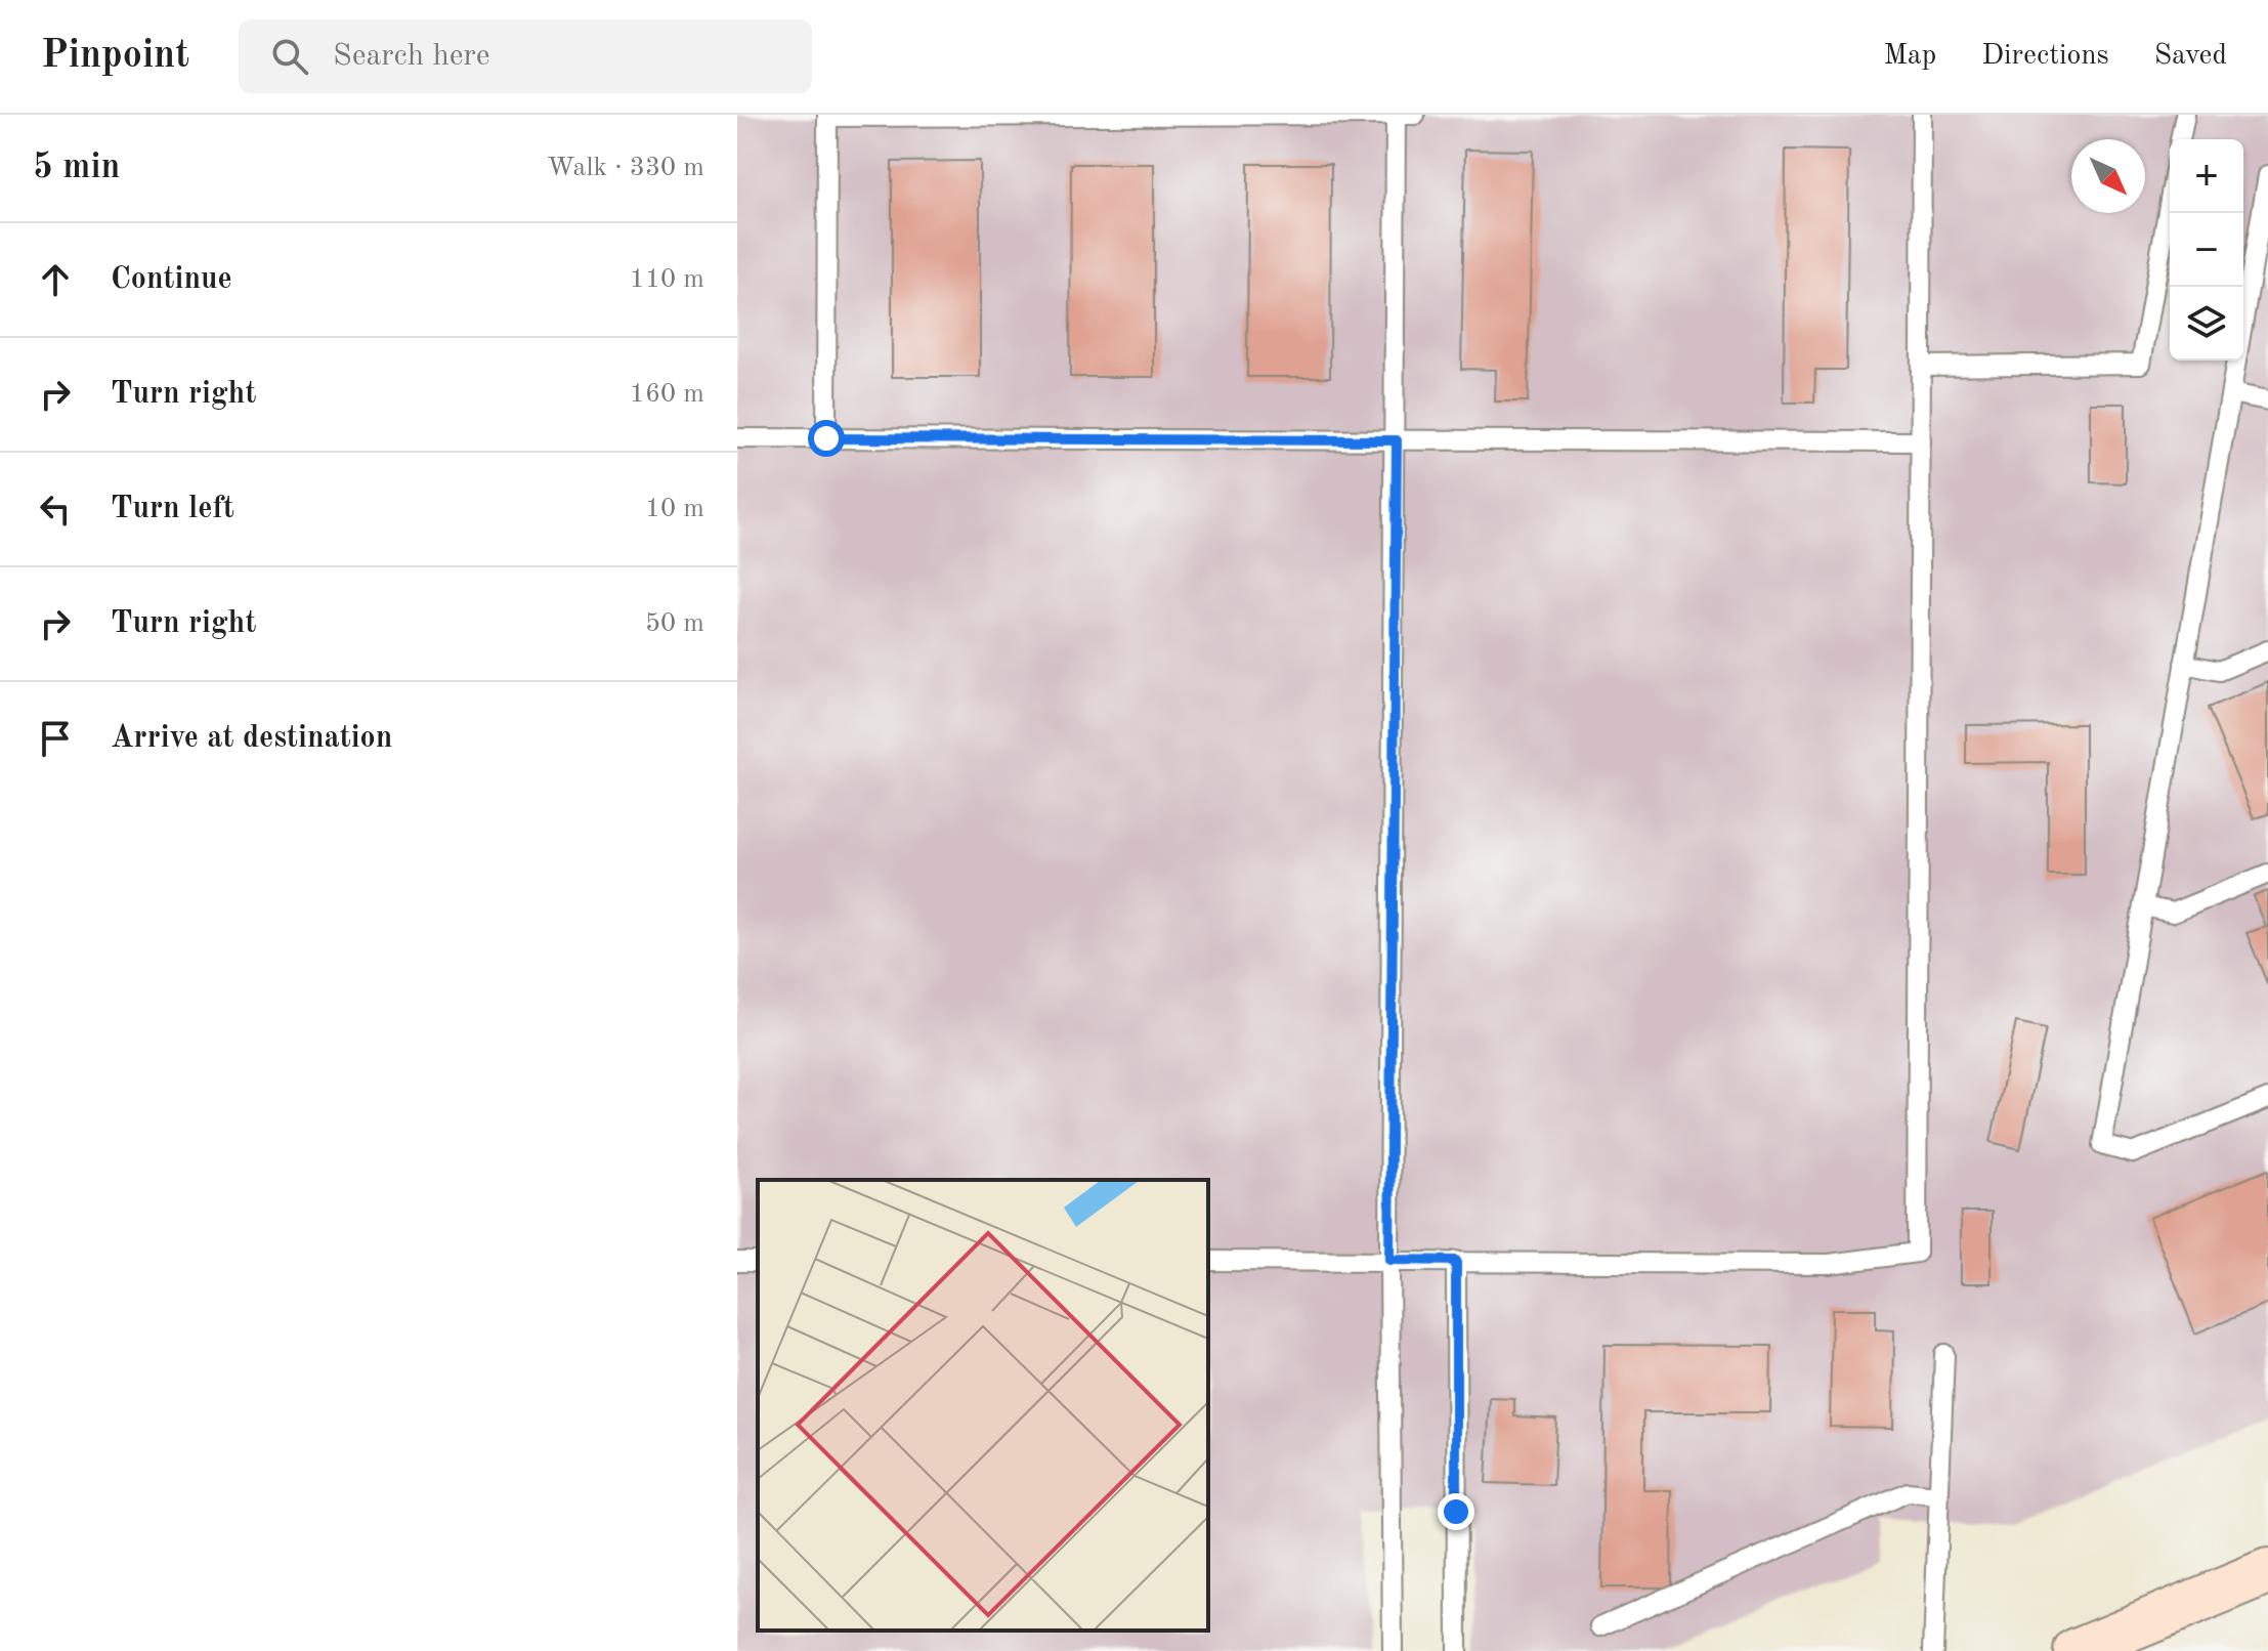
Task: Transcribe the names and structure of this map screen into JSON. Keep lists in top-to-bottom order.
{
  "north": "bottom right",
  "page": {
    "header": "Pinpoint",
    "search": "Search here",
    "nav": ["Map", "Directions", "Saved"],
    "heading": ["5 min", "Walk · 330 m"],
    "map_buttons": ["+", "−"],
    "list": [
      ["Continue", "110 m"],
      ["Turn right", "160 m"],
      ["Turn left", "10 m"],
      ["Turn right", "50 m"],
      "Arrive at destination"
    ]
  }
}
